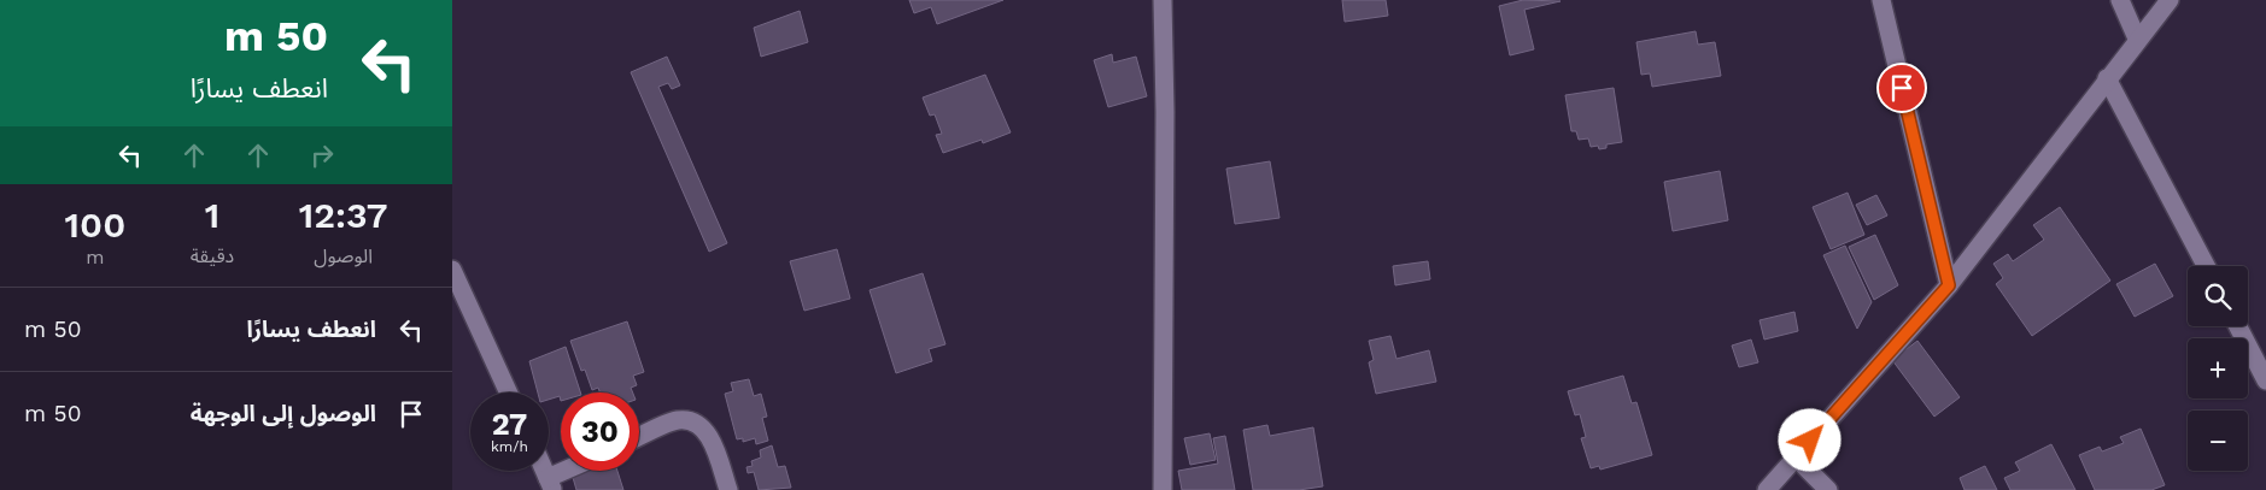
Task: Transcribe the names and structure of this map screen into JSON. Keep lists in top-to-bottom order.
{
  "page": {
    "turn": ["50 m", "انعطف يسارًا"],
    "eta": [
      "12:37",
      "الوصول",
      "1",
      "دقيقة",
      "100",
      "m"
    ],
    "map_buttons": ["+", "−"],
    "list": [
      {
        "name": "انعطف يسارًا",
        "value": "50 m"
      },
      {
        "name": "الوصول إلى الوجهة",
        "value": "50 m"
      }
    ],
    "speed": "27 km/h",
    "limit": "30"
  }
}
